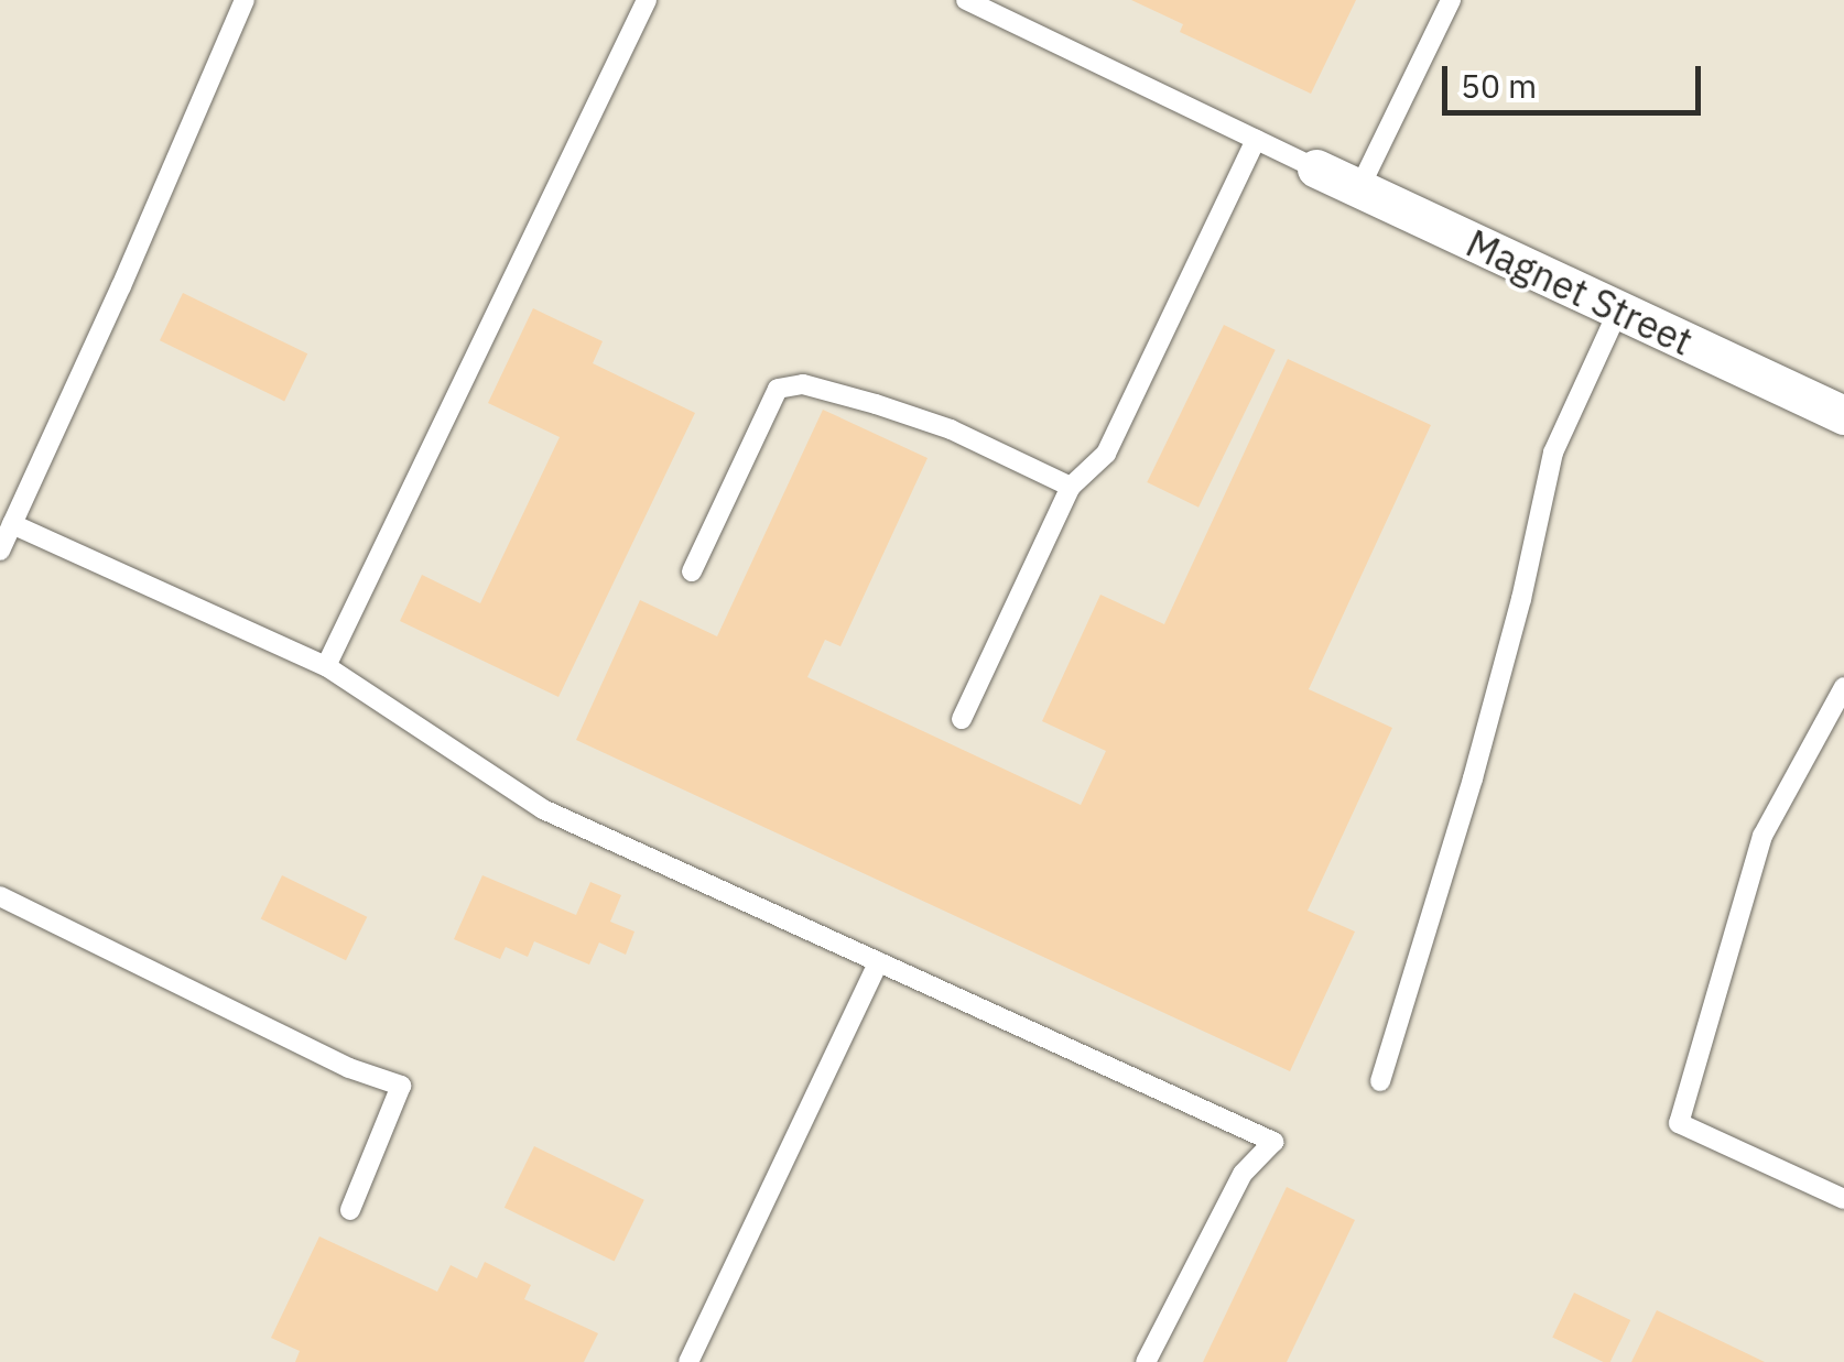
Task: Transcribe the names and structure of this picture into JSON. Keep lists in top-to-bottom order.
{
  "streets": {
    "street": ["Magnet Street"]
  },
  "scale_bar": "50 m"
}
